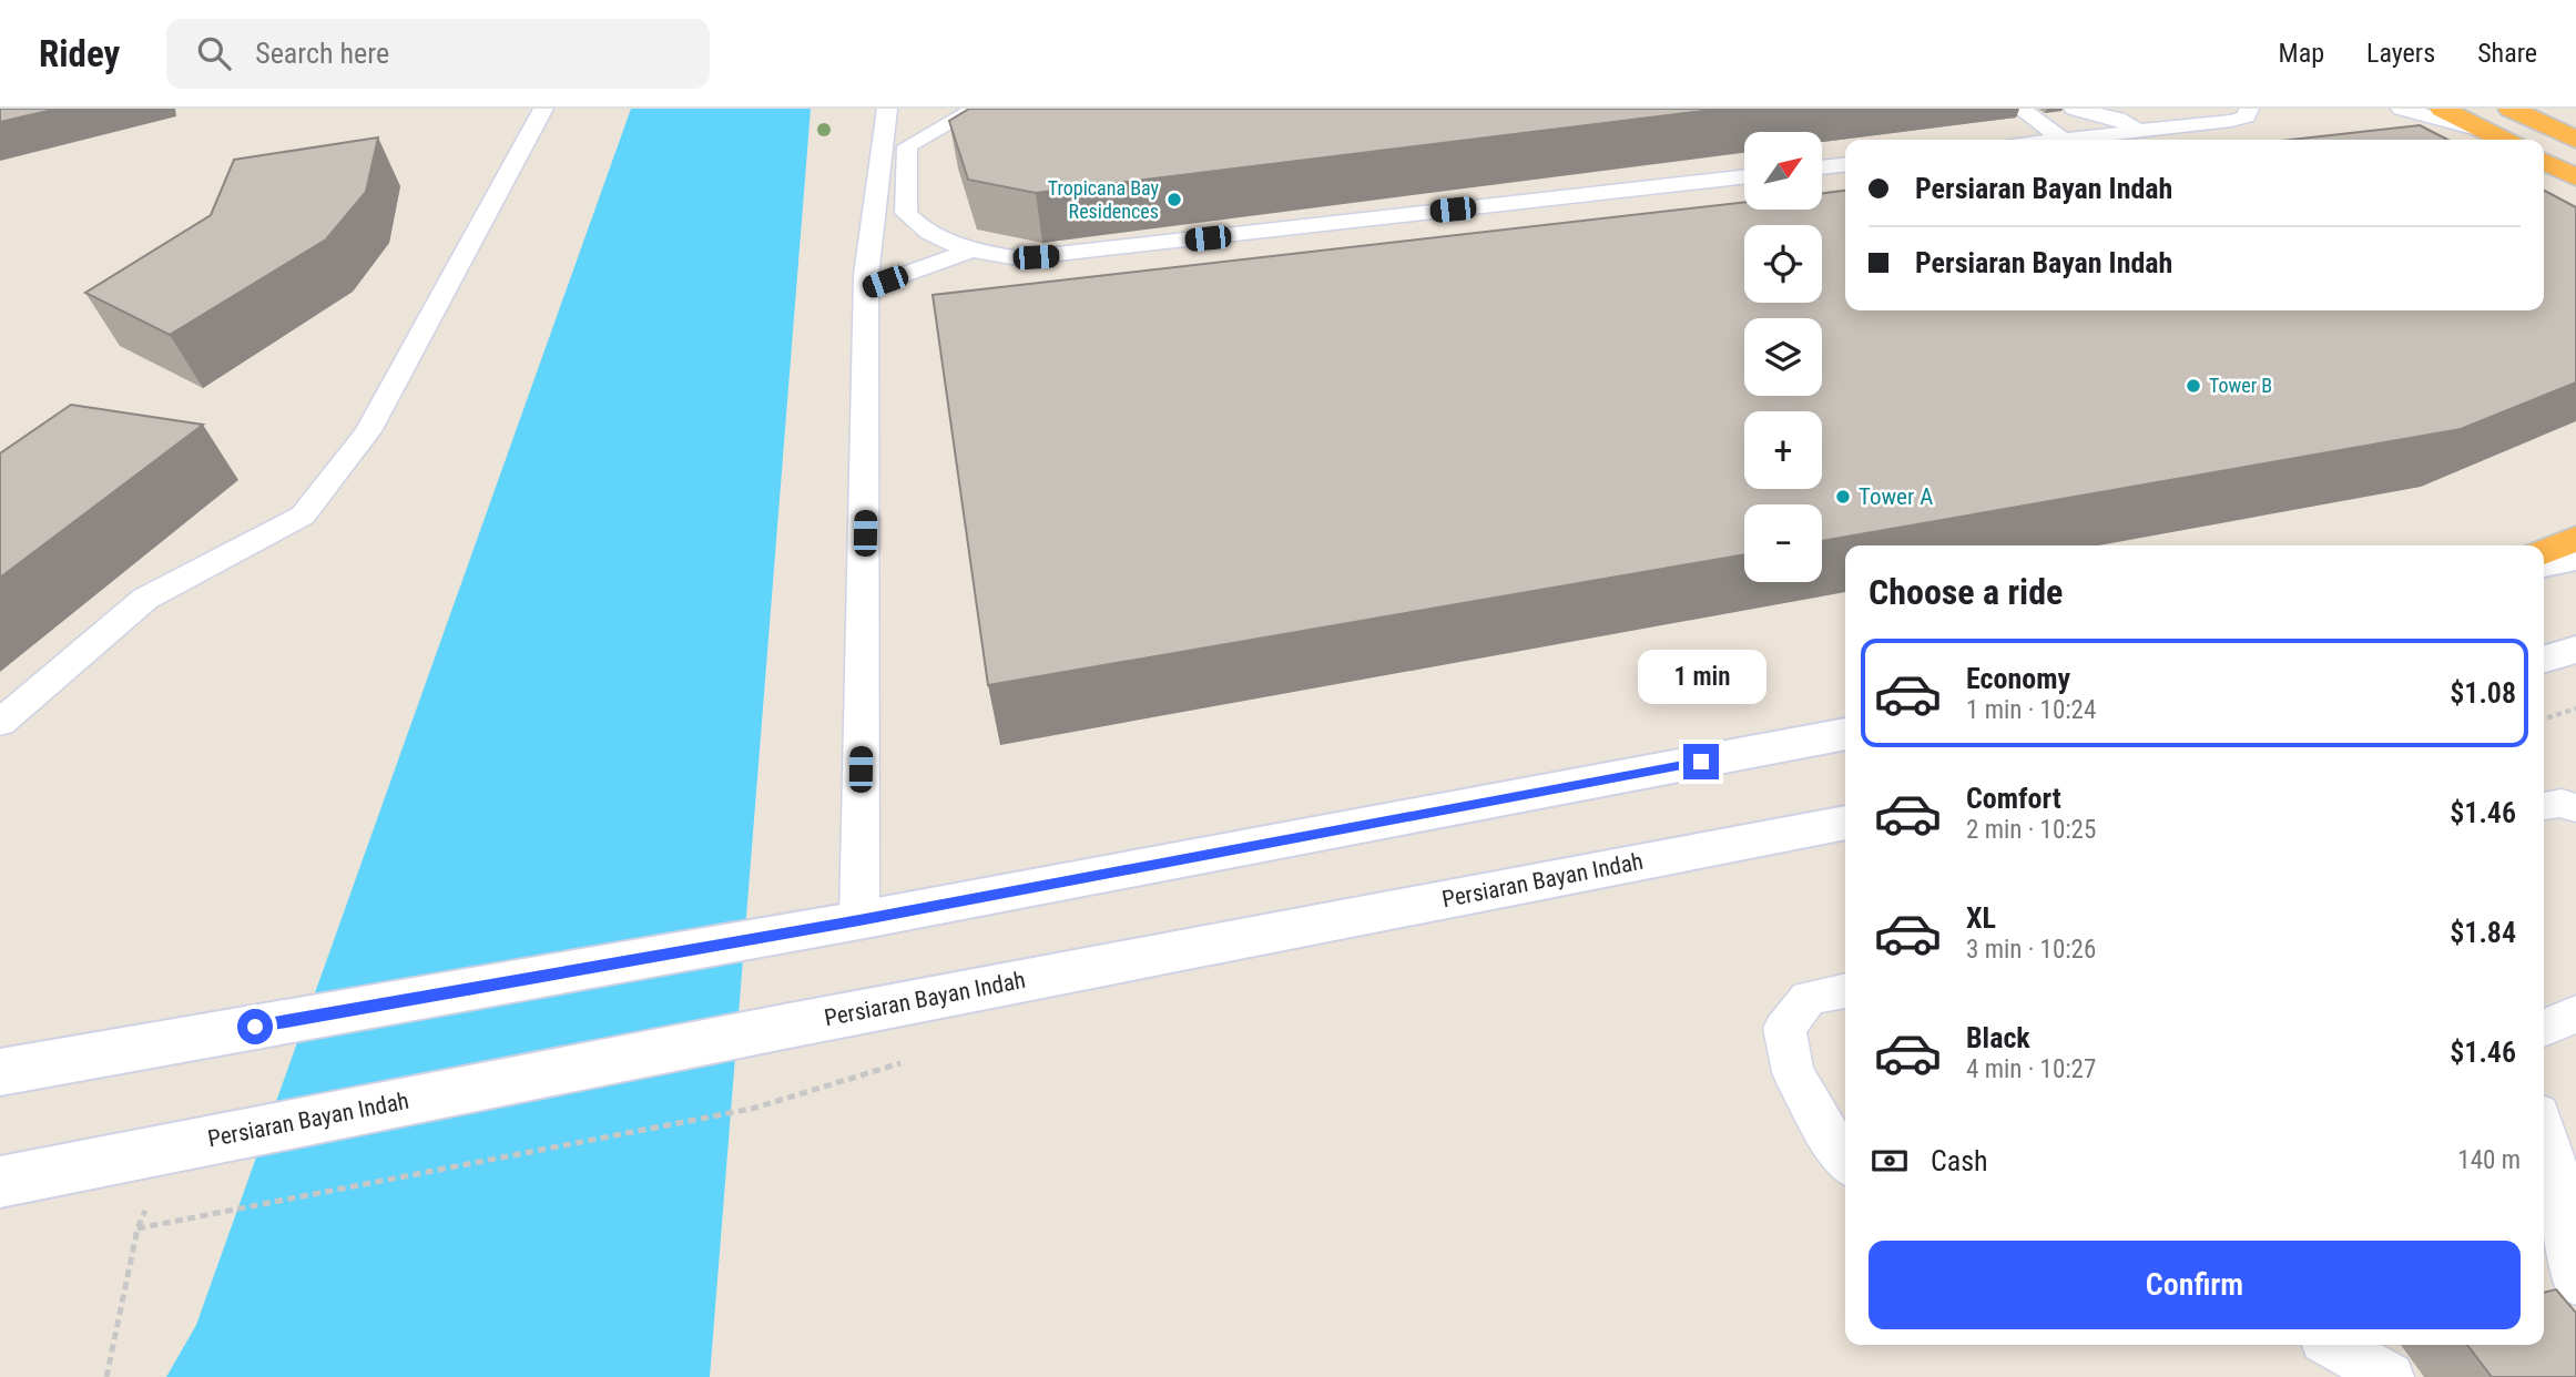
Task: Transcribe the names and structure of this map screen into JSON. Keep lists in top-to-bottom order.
{
  "streets": {
    "street": ["Persiaran Bayan Indah"]
  },
  "places": ["Tropicana Bay Residences", "Tower B", "Tower A"],
  "north": "top right",
  "page": {
    "header": "Ridey",
    "search": "Search here",
    "nav": ["Map", "Layers", "Share"],
    "map_buttons": ["+", "−"],
    "banner": ["Persiaran Bayan Indah", "Persiaran Bayan Indah"],
    "heading": "Choose a ride",
    "list": [
      {
        "name": "Economy",
        "note": "1 min · 10:24",
        "value": "$1.08"
      },
      {
        "name": "Comfort",
        "note": "2 min · 10:25",
        "value": "$1.46"
      },
      {
        "name": "XL",
        "note": "3 min · 10:26",
        "value": "$1.84"
      },
      {
        "name": "Black",
        "note": "4 min · 10:27",
        "value": "$1.46"
      }
    ],
    "bubble": "1 min",
    "pay": ["Cash", "140 m"],
    "buttons": "Confirm"
  }
}
